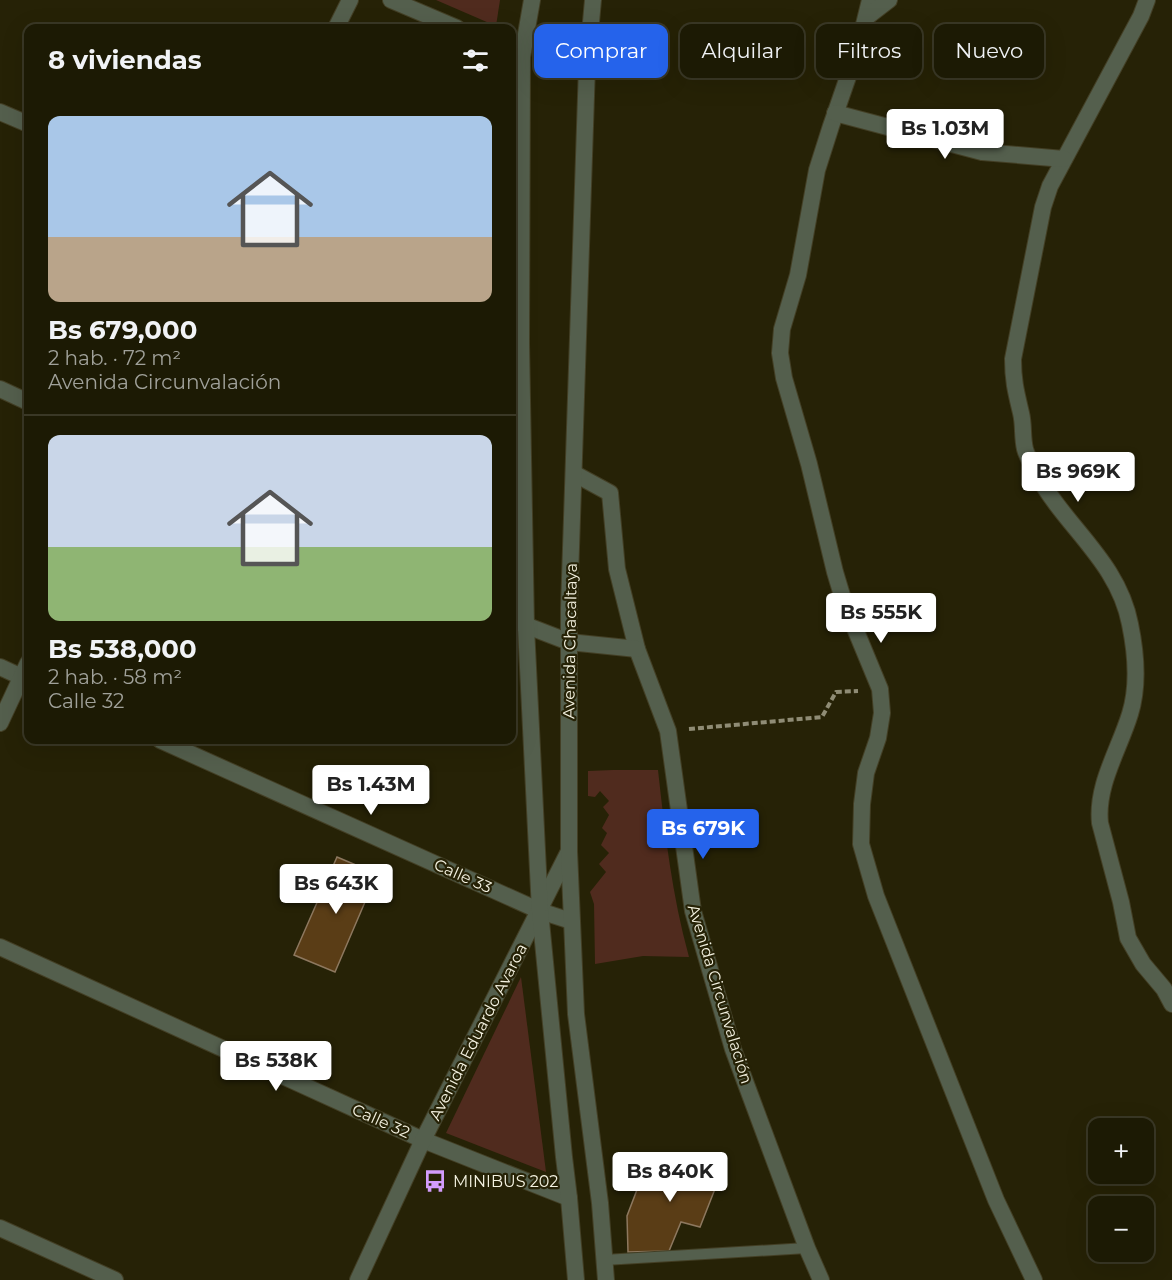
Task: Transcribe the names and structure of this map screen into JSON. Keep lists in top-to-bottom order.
{
  "streets": {
    "street": [
      "Avenida Chacaltaya",
      "Calle 33",
      "Avenida Circunvalación",
      "Avenida Eduardo Avaroa",
      "Calle 32"
    ]
  },
  "crossings": [
    ["Avenida Chacaltaya", "Calle 33"],
    ["Avenida Chacaltaya", "Avenida Circunvalación"],
    ["Avenida Chacaltaya", "Avenida Eduardo Avaroa"],
    ["Calle 33", "Avenida Eduardo Avaroa"],
    ["Avenida Eduardo Avaroa", "Calle 32"]
  ],
  "places": {
    "bus stop": ["MINIBUS 202"]
  },
  "page": {
    "chip": [
      "Comprar",
      "Alquilar",
      "Filtros",
      "Nuevo"
    ],
    "heading": "8 viviendas",
    "list": [
      {
        "name": "Bs 679,000",
        "note": "2 hab. · 72 m² · Avenida Circunvalación"
      },
      {
        "name": "Bs 538,000",
        "note": "2 hab. · 58 m² · Calle 32"
      }
    ],
    "price": [
      "Bs 1.03M",
      "Bs 969K",
      "Bs 555K",
      "Bs 1.43M",
      "Bs 679K",
      "Bs 643K",
      "Bs 538K",
      "Bs 840K"
    ],
    "map_buttons": ["+", "−"]
  }
}
